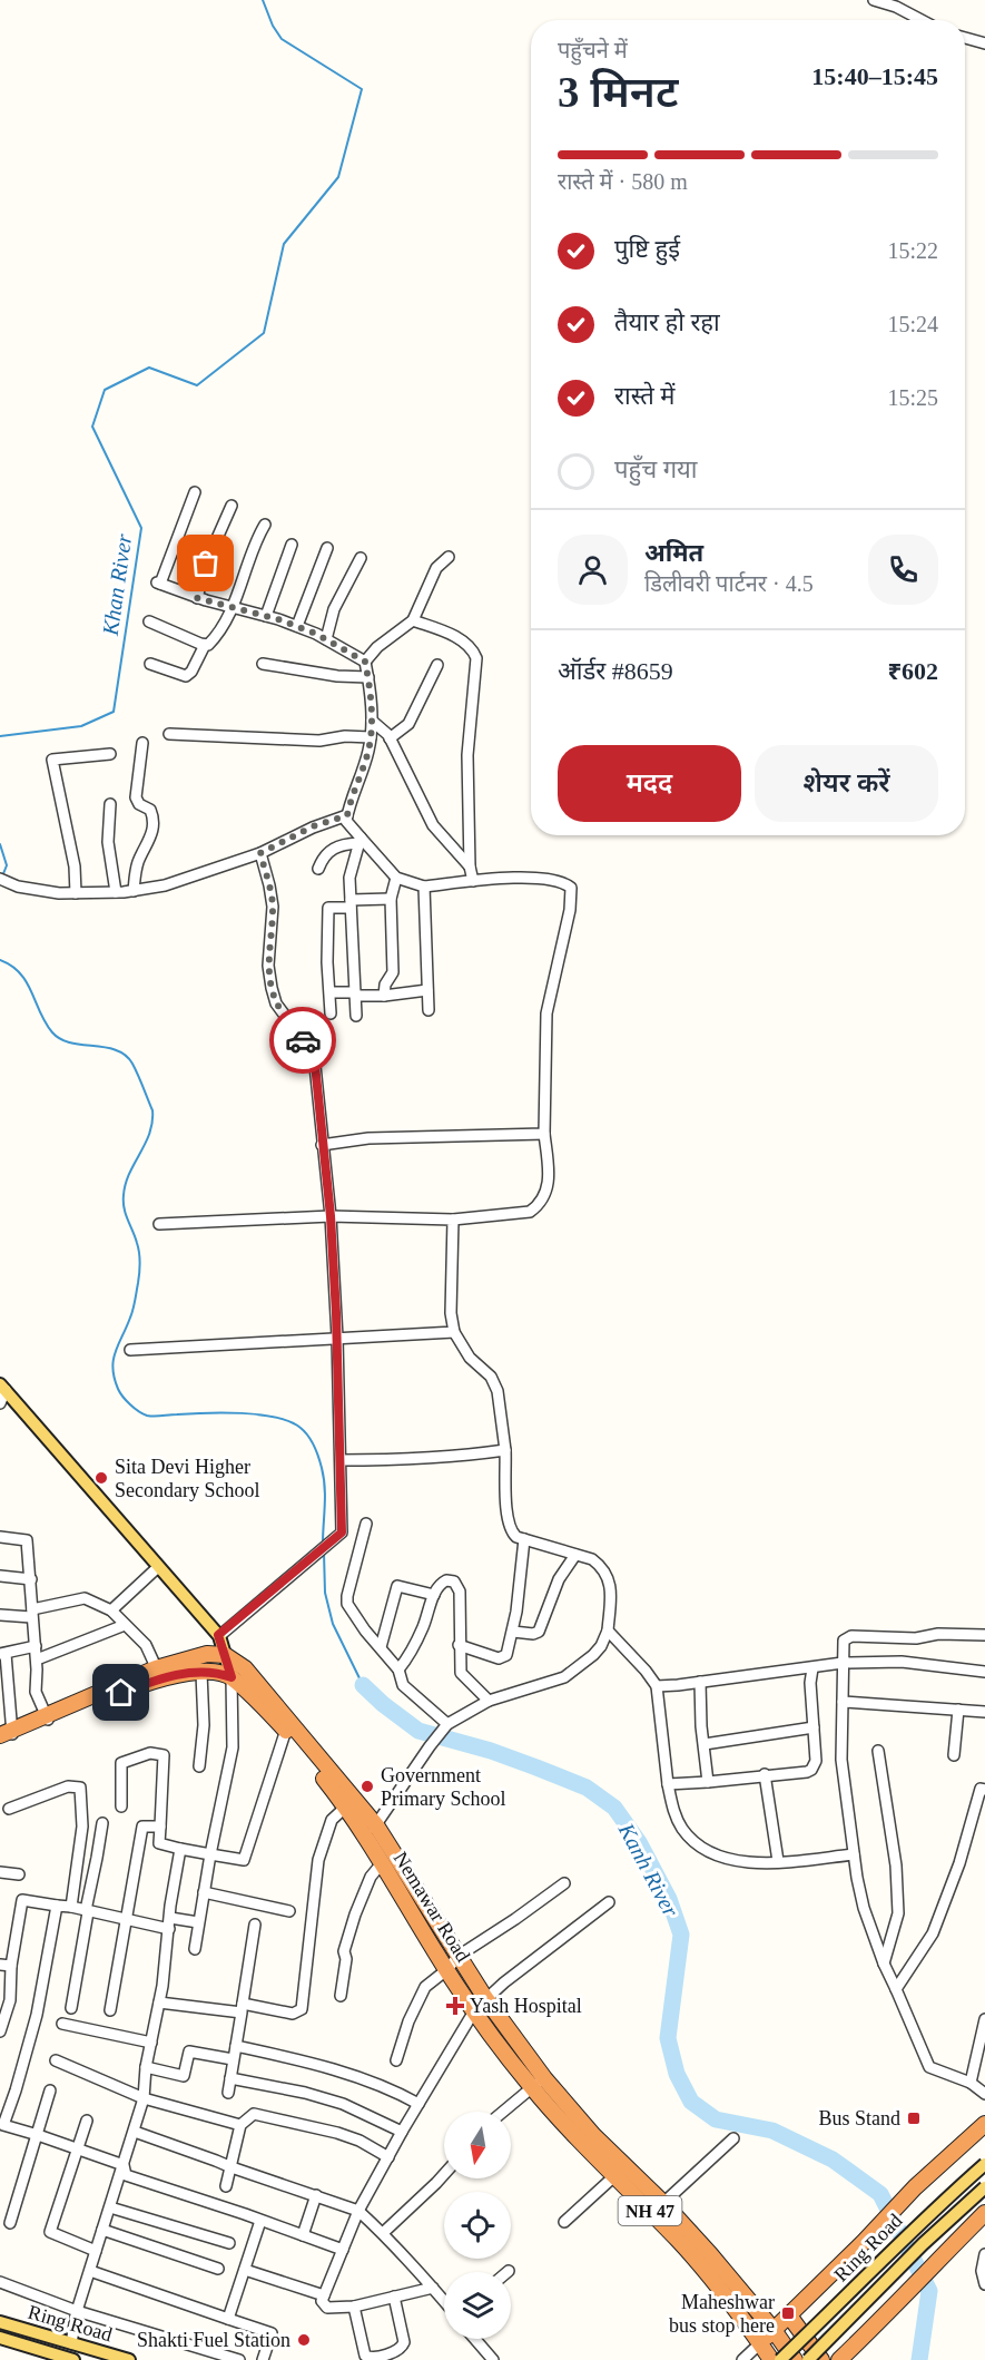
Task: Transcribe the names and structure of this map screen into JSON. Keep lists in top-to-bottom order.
{
  "streets": {
    "highway": ["Nemawar Road", "NH 47"],
    "main road": ["Ring Road"]
  },
  "water": ["Khan River", "Kanh River"],
  "places": {
    "other": ["Sita Devi Higher Secondary School", "Government Primary School", "Shakti Fuel Station"],
    "health": ["Yash Hospital"],
    "transit": ["Bus Stand", "Maheshwar bus stop here"]
  },
  "north": "bottom",
  "page": {
    "heading": ["3 मिनट", "पहुँचने में", "15:40–15:45"],
    "panel": [
      "अमित",
      "डिलीवरी पार्टनर · 4.5",
      "ऑर्डर #8659",
      "₹602"
    ],
    "bar": "रास्ते में · 580 m",
    "list": [
      ["पुष्टि हुई", "15:22"],
      ["तैयार हो रहा", "15:24"],
      ["रास्ते में", "15:25"],
      "पहुँच गया"
    ],
    "buttons": ["मदद", "शेयर करें"]
  }
}
